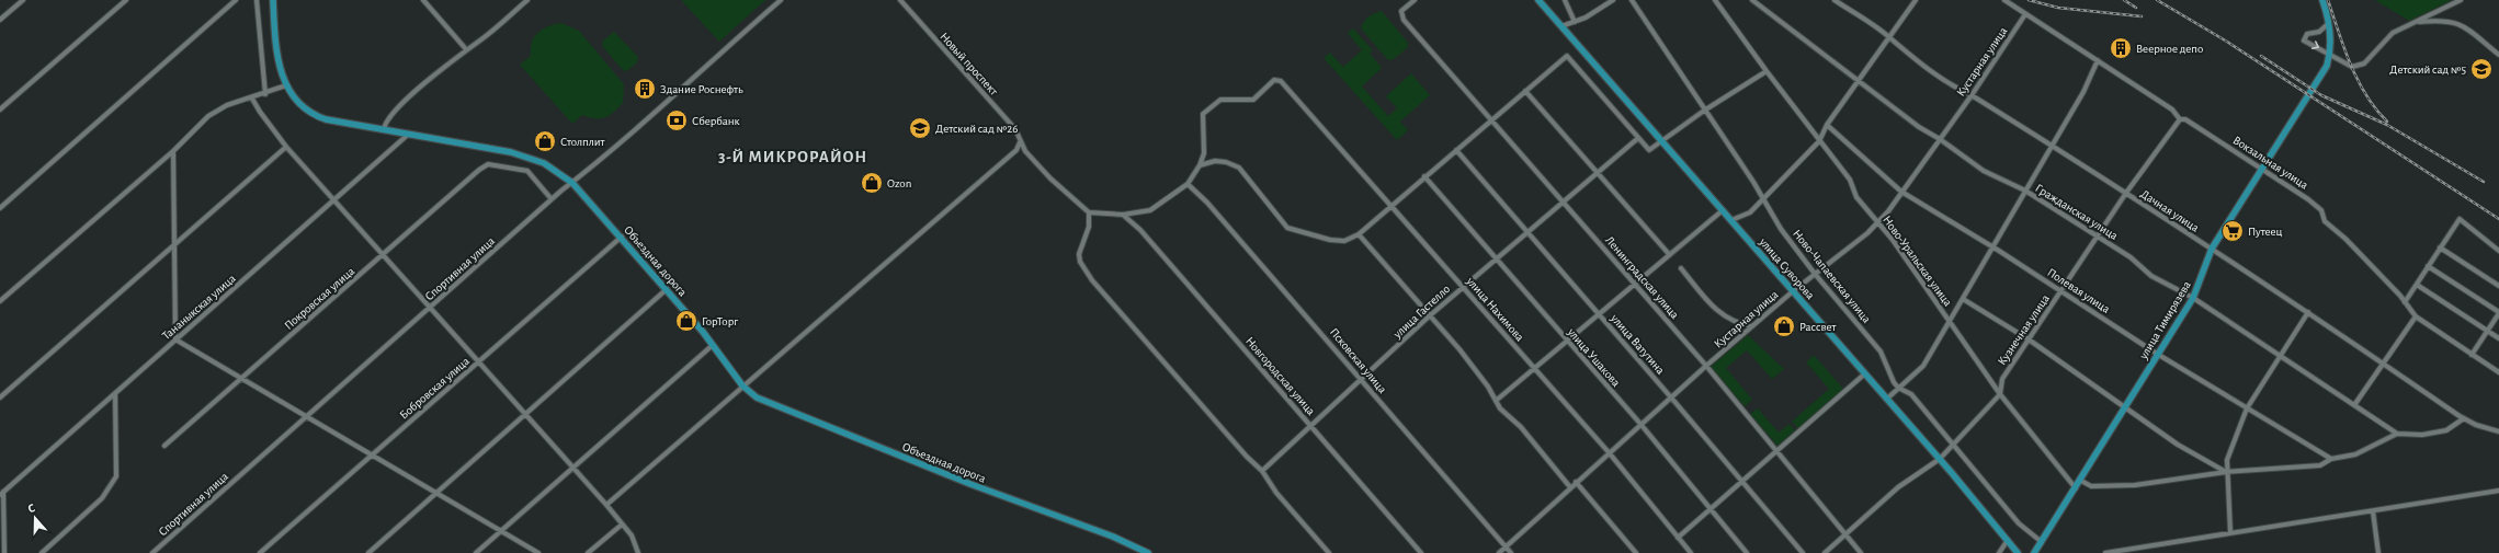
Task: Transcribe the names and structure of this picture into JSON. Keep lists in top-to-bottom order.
{
  "streets": {
    "main road": ["Объездная дорога", "улица Суворова", "улица Тимирязева"],
    "street": [
      "Кустарная улица",
      "Новый проспект",
      "Вокзальная улица",
      "Дачная улица",
      "Гражданская улица",
      "Ново-Уральская улица",
      "Спортивная улица",
      "Ново-Чапаевская улица",
      "Ленинградская улица",
      "Полевая улица",
      "Покровская улица",
      "Тананыкская улица",
      "улица Нахимова",
      "улица Гастелло",
      "Кузнечная улица",
      "улица Ватутина",
      "улица Ушакова",
      "Псковская улица",
      "Новгородская улица",
      "Бобровская улица"
    ]
  },
  "crossings": [
    ["Кустарная улица", "Вокзальная улица"],
    ["Кустарная улица", "Дачная улица"],
    ["Кустарная улица", "Гражданская улица"],
    ["Кустарная улица", "Ново-Уральская улица"],
    ["Кустарная улица", "улица Суворова"],
    ["Кустарная улица", "Ново-Чапаевская улица"],
    ["Кустарная улица", "Ленинградская улица"],
    ["Кустарная улица", "Полевая улица"],
    ["Кустарная улица", "улица Нахимова"],
    ["Кустарная улица", "улица Ватутина"],
    ["Кустарная улица", "улица Ушакова"],
    ["Кустарная улица", "Псковская улица"],
    ["Вокзальная улица", "улица Тимирязева"],
    ["Вокзальная улица", "Кузнечная улица"],
    ["Дачная улица", "улица Тимирязева"],
    ["Дачная улица", "Кузнечная улица"],
    ["Гражданская улица", "улица Тимирязева"],
    ["Гражданская улица", "Кузнечная улица"],
    ["Объездная дорога", "Спортивная улица"],
    ["Объездная дорога", "Тананыкская улица"],
    ["Объездная дорога", "Бобровская улица"],
    ["Ново-Уральская улица", "улица Тимирязева"],
    ["Ново-Уральская улица", "Кузнечная улица"],
    ["Спортивная улица", "Покровская улица"],
    ["улица Суворова", "Кузнечная улица"],
    ["Ново-Чапаевская улица", "улица Тимирязева"],
    ["Ново-Чапаевская улица", "Кузнечная улица"],
    ["Ленинградская улица", "улица Гастелло"],
    ["Ленинградская улица", "Кузнечная улица"],
    ["Полевая улица", "улица Тимирязева"],
    ["Полевая улица", "Кузнечная улица"],
    ["улица Нахимова", "улица Гастелло"],
    ["улица Гастелло", "улица Ватутина"],
    ["улица Гастелло", "улица Ушакова"],
    ["улица Гастелло", "Псковская улица"],
    ["улица Гастелло", "Новгородская улица"]
  ],
  "districts": ["3-Й МИКРОРАЙОН"],
  "places": {
    "building": ["Веерное депо", "Здание Роснефть"],
    "school or university": ["Детский сад №5", "Детский сад №26"],
    "bank": ["Сбербанк"],
    "shop": [
      "Столплит",
      "Ozon",
      "ГорТорг",
      "Рассвет"
    ],
    "supermarket": ["Путеец"]
  },
  "north": "top"
}
